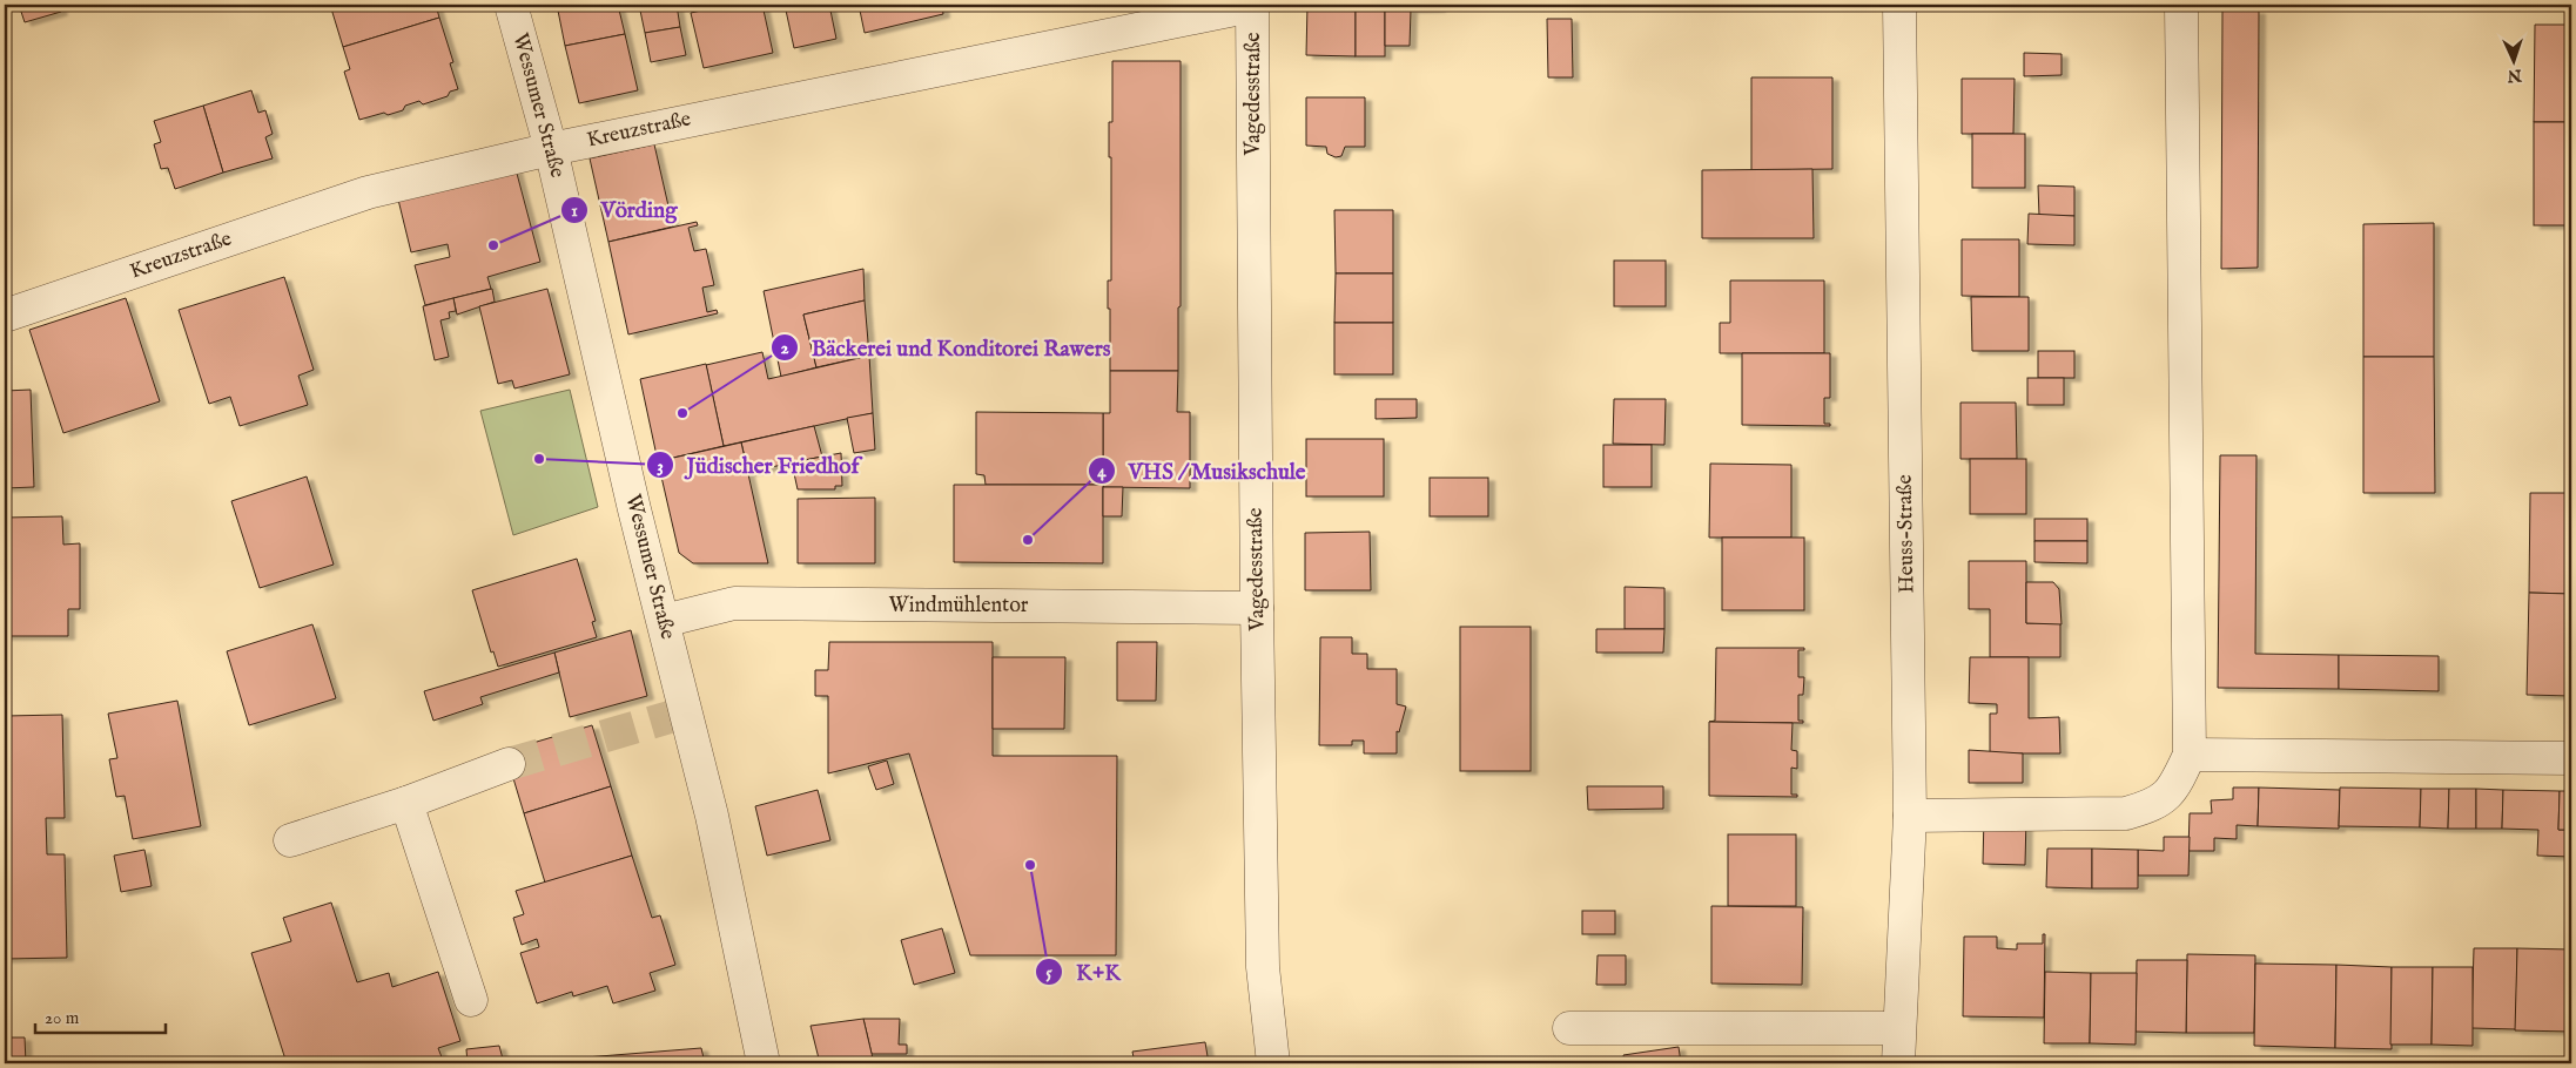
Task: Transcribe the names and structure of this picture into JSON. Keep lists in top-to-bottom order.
{
  "streets": {
    "street": [
      "Vagedesstraße",
      "Wessumer Straße",
      "Kreuzstraße",
      "Heuss-Straße",
      "Windmühlentor"
    ]
  },
  "crossings": [
    ["Vagedesstraße", "Kreuzstraße"],
    ["Vagedesstraße", "Windmühlentor"],
    ["Wessumer Straße", "Kreuzstraße"],
    ["Wessumer Straße", "Windmühlentor"]
  ],
  "places": [
    "Vörding",
    "Bäckerei und Konditorei Rawers",
    "Jüdischer Friedhof",
    "VHS / Musikschule",
    "K+K"
  ],
  "scale_bar": "20 m",
  "north": "bottom"
}
